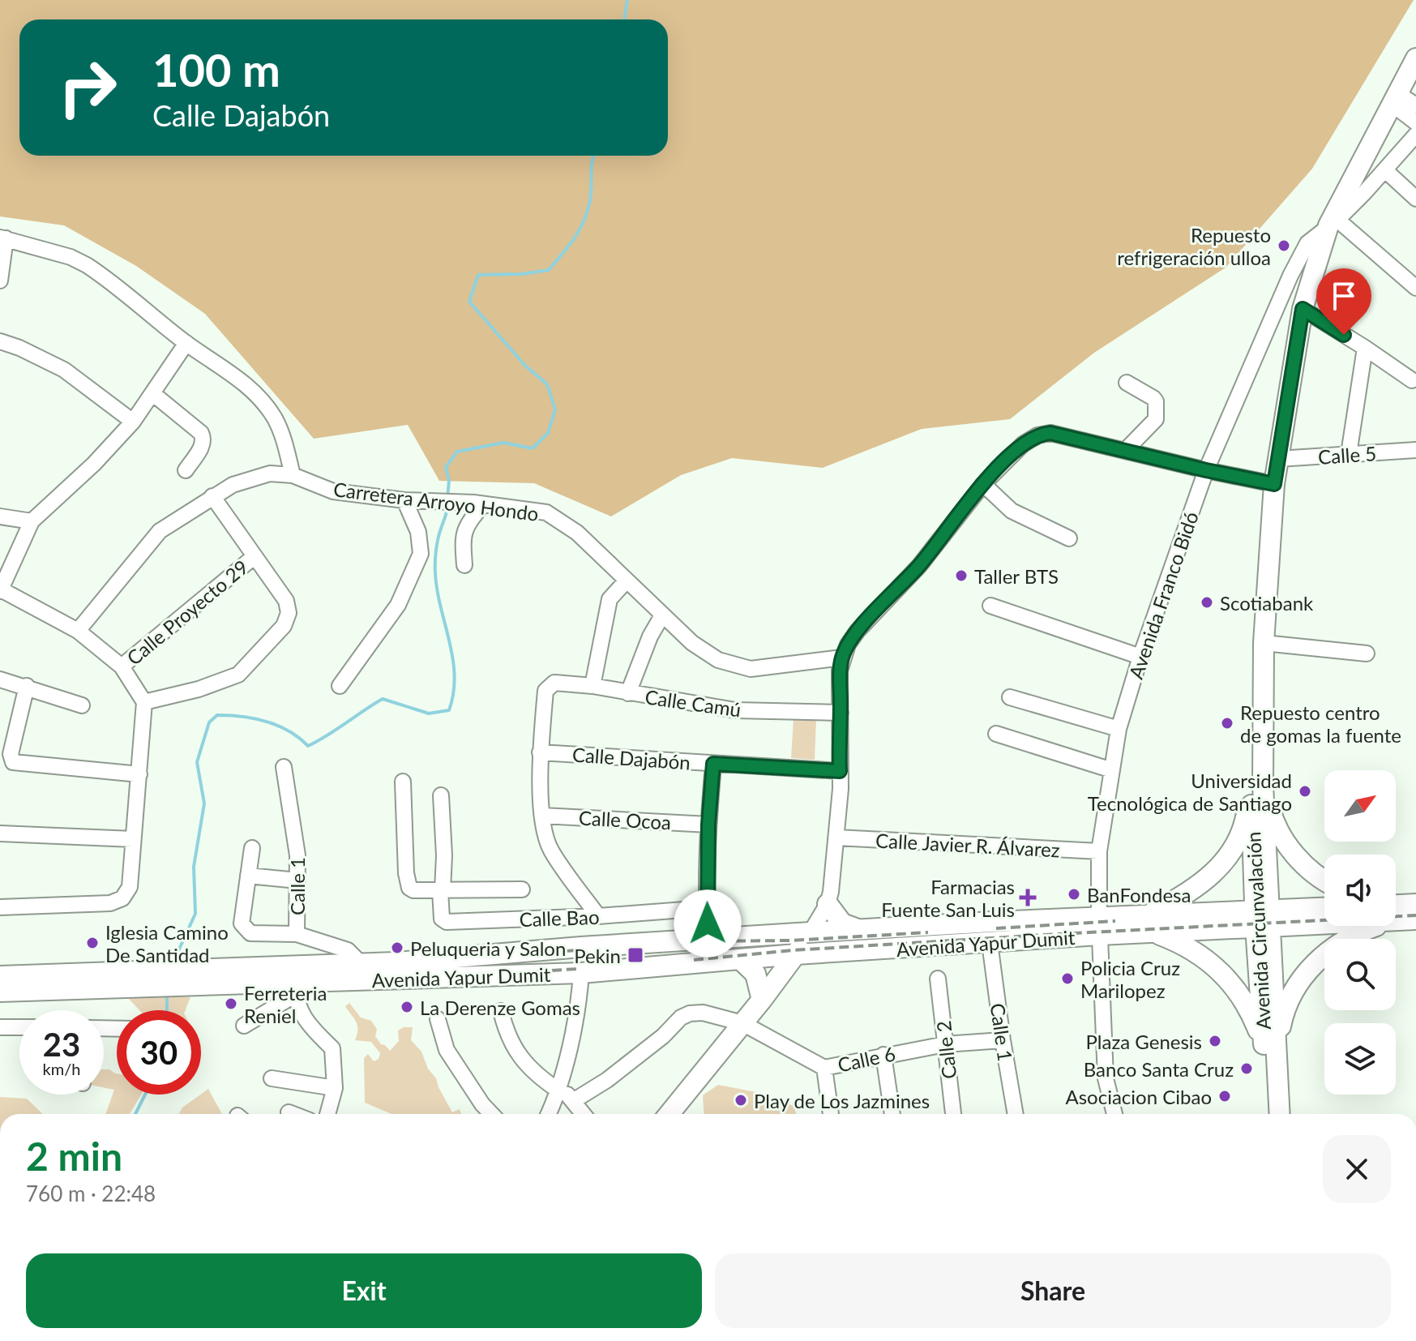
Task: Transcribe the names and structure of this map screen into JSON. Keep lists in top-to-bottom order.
{
  "streets": {
    "main road": ["Avenida Circunvalación", "Avenida Yapur Dumit"],
    "street": [
      "Calle 5",
      "Carretera Arroyo Hondo",
      "Avenida Franco Bidó",
      "Calle Proyecto 29",
      "Calle Camú",
      "Calle Dajabón",
      "Calle Ocoa",
      "Calle Javier R. Álvarez",
      "Calle 1",
      "Calle Bao",
      "Calle 2",
      "Calle 6"
    ]
  },
  "crossings": [
    ["Calle 5", "Avenida Circunvalación"],
    ["Avenida Franco Bidó", "Calle Javier R. Álvarez"],
    ["Avenida Franco Bidó", "Avenida Circunvalación"],
    ["Avenida Franco Bidó", "Avenida Yapur Dumit"],
    ["Calle Camú", "Calle Dajabón"],
    ["Calle 1", "Avenida Yapur Dumit"],
    ["Calle 1", "Calle 6"],
    ["Avenida Circunvalación", "Avenida Yapur Dumit"],
    ["Calle 2", "Calle 6"]
  ],
  "places": {
    "other": [
      "Repuesto refrigeración ulloa",
      "Taller BTS",
      "Scotiabank",
      "Repuesto centro de gomas la fuente",
      "Universidad Tecnológica de Santiago",
      "BanFondesa",
      "Iglesia Camino De Santidad",
      "Peluqueria y Salon",
      "Policia Cruz Marilopez",
      "Ferreteria Reniel",
      "La Derenze Gomas",
      "Plaza Genesis",
      "Banco Santa Cruz",
      "Asociacion Cibao",
      "Play de Los Jazmines"
    ],
    "health": ["Farmacias Fuente San Luis"],
    "transit": ["Pekin"]
  },
  "north": "top right",
  "page": {
    "turn": ["100 m", "Calle Dajabón"],
    "speed": "23 km/h",
    "limit": "30",
    "heading": ["2 min", "760 m · 22:48"],
    "buttons": ["Exit", "Share"]
  }
}
